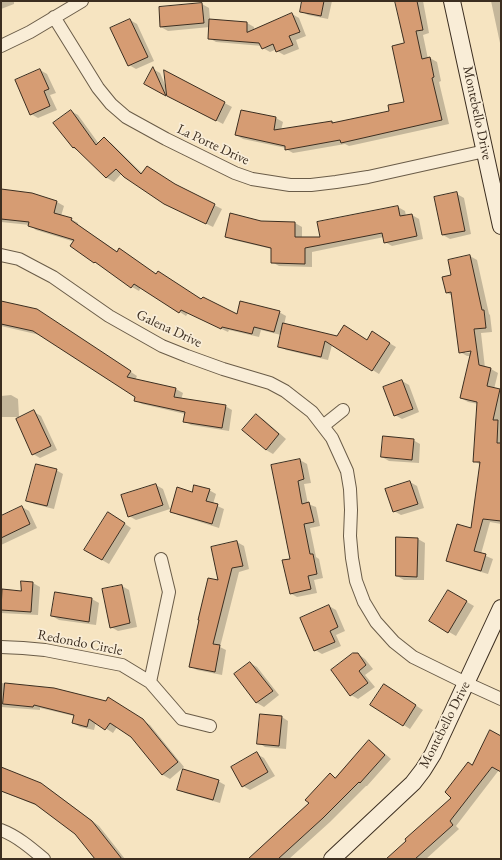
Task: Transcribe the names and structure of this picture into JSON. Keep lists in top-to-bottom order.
{
  "streets": {
    "street": [
      "Montebello Drive",
      "La Porte Drive",
      "Galena Drive",
      "Redondo Circle"
    ]
  },
  "crossings": [
    ["Montebello Drive", "La Porte Drive"],
    ["Montebello Drive", "Galena Drive"]
  ]
}
